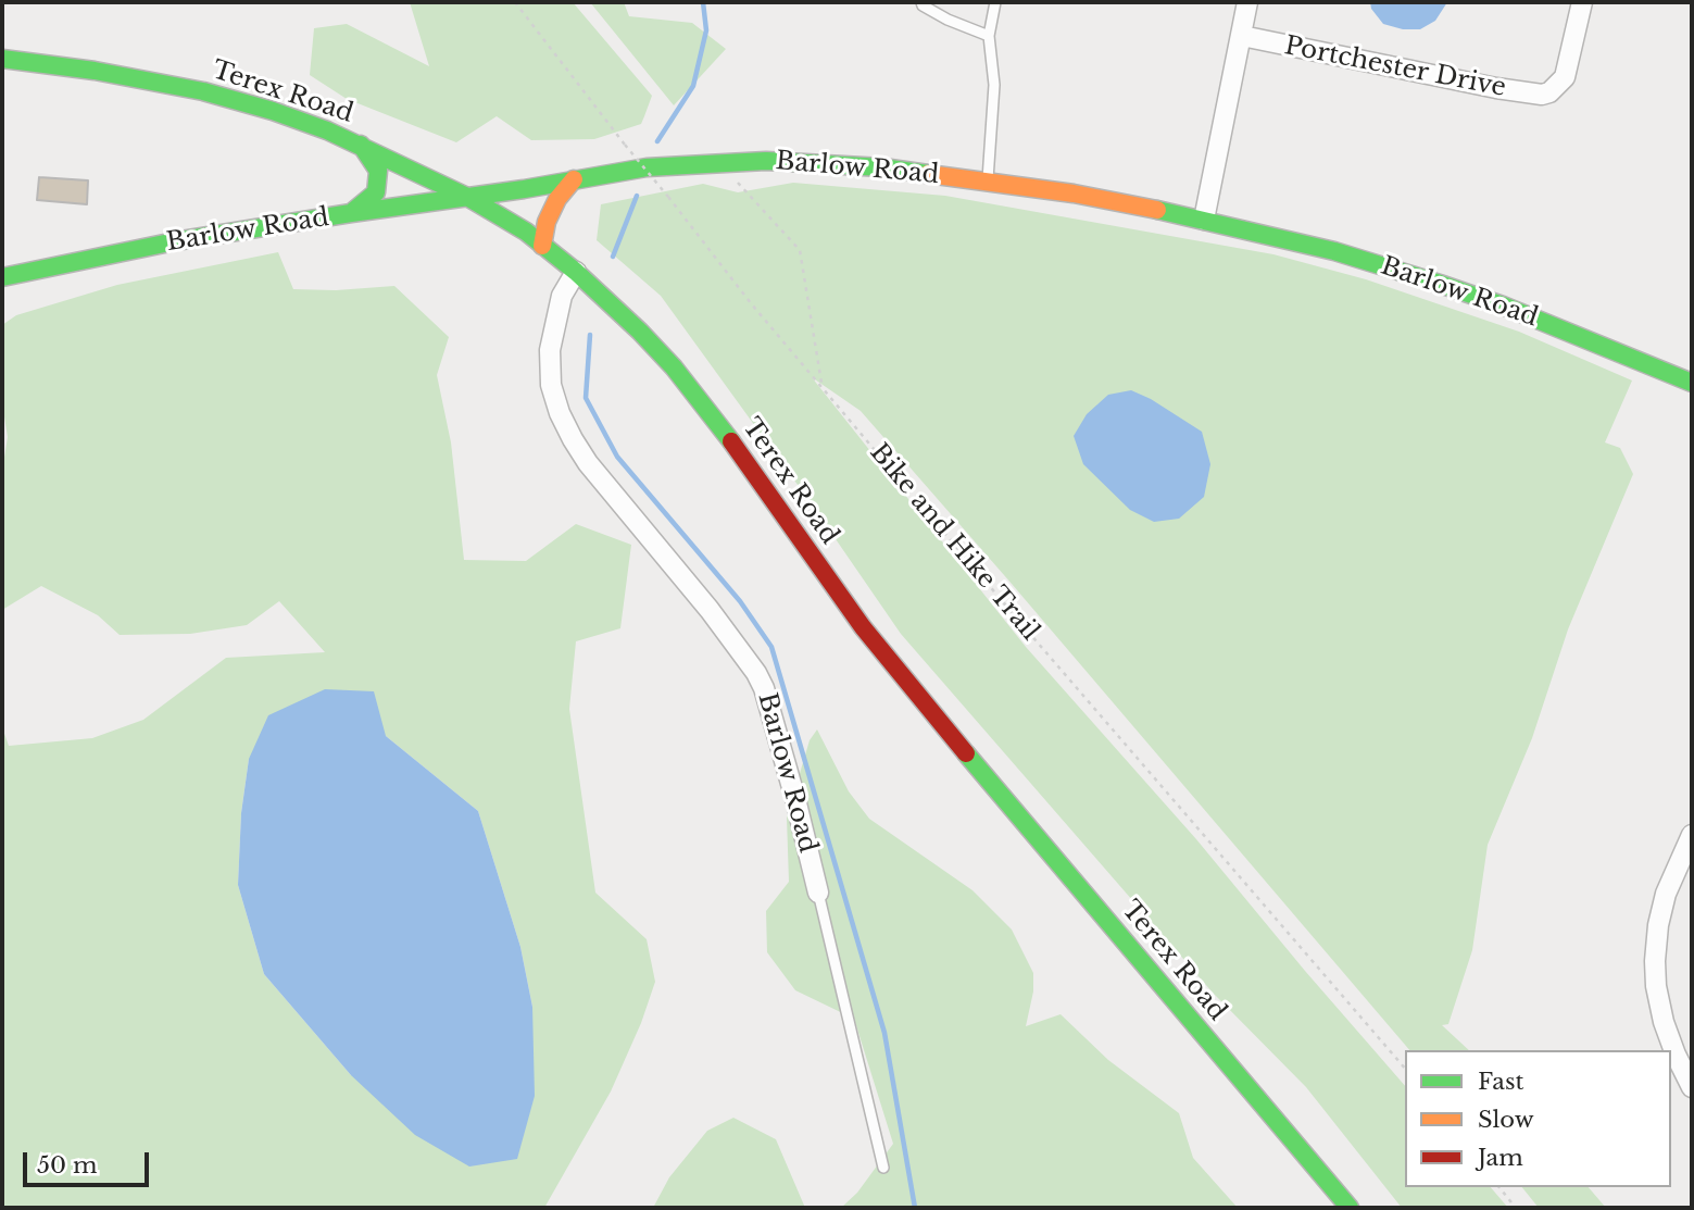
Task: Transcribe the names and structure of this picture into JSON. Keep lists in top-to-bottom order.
{
  "streets": {
    "main road": ["Terex Road", "Barlow Road"],
    "street": ["Portchester Drive"],
    "path": ["Bike and Hike Trail"]
  },
  "crossings": [
    ["Terex Road", "Barlow Road"]
  ],
  "legend": ["Fast", "Slow", "Jam"],
  "scale_bar": "50 m"
}
